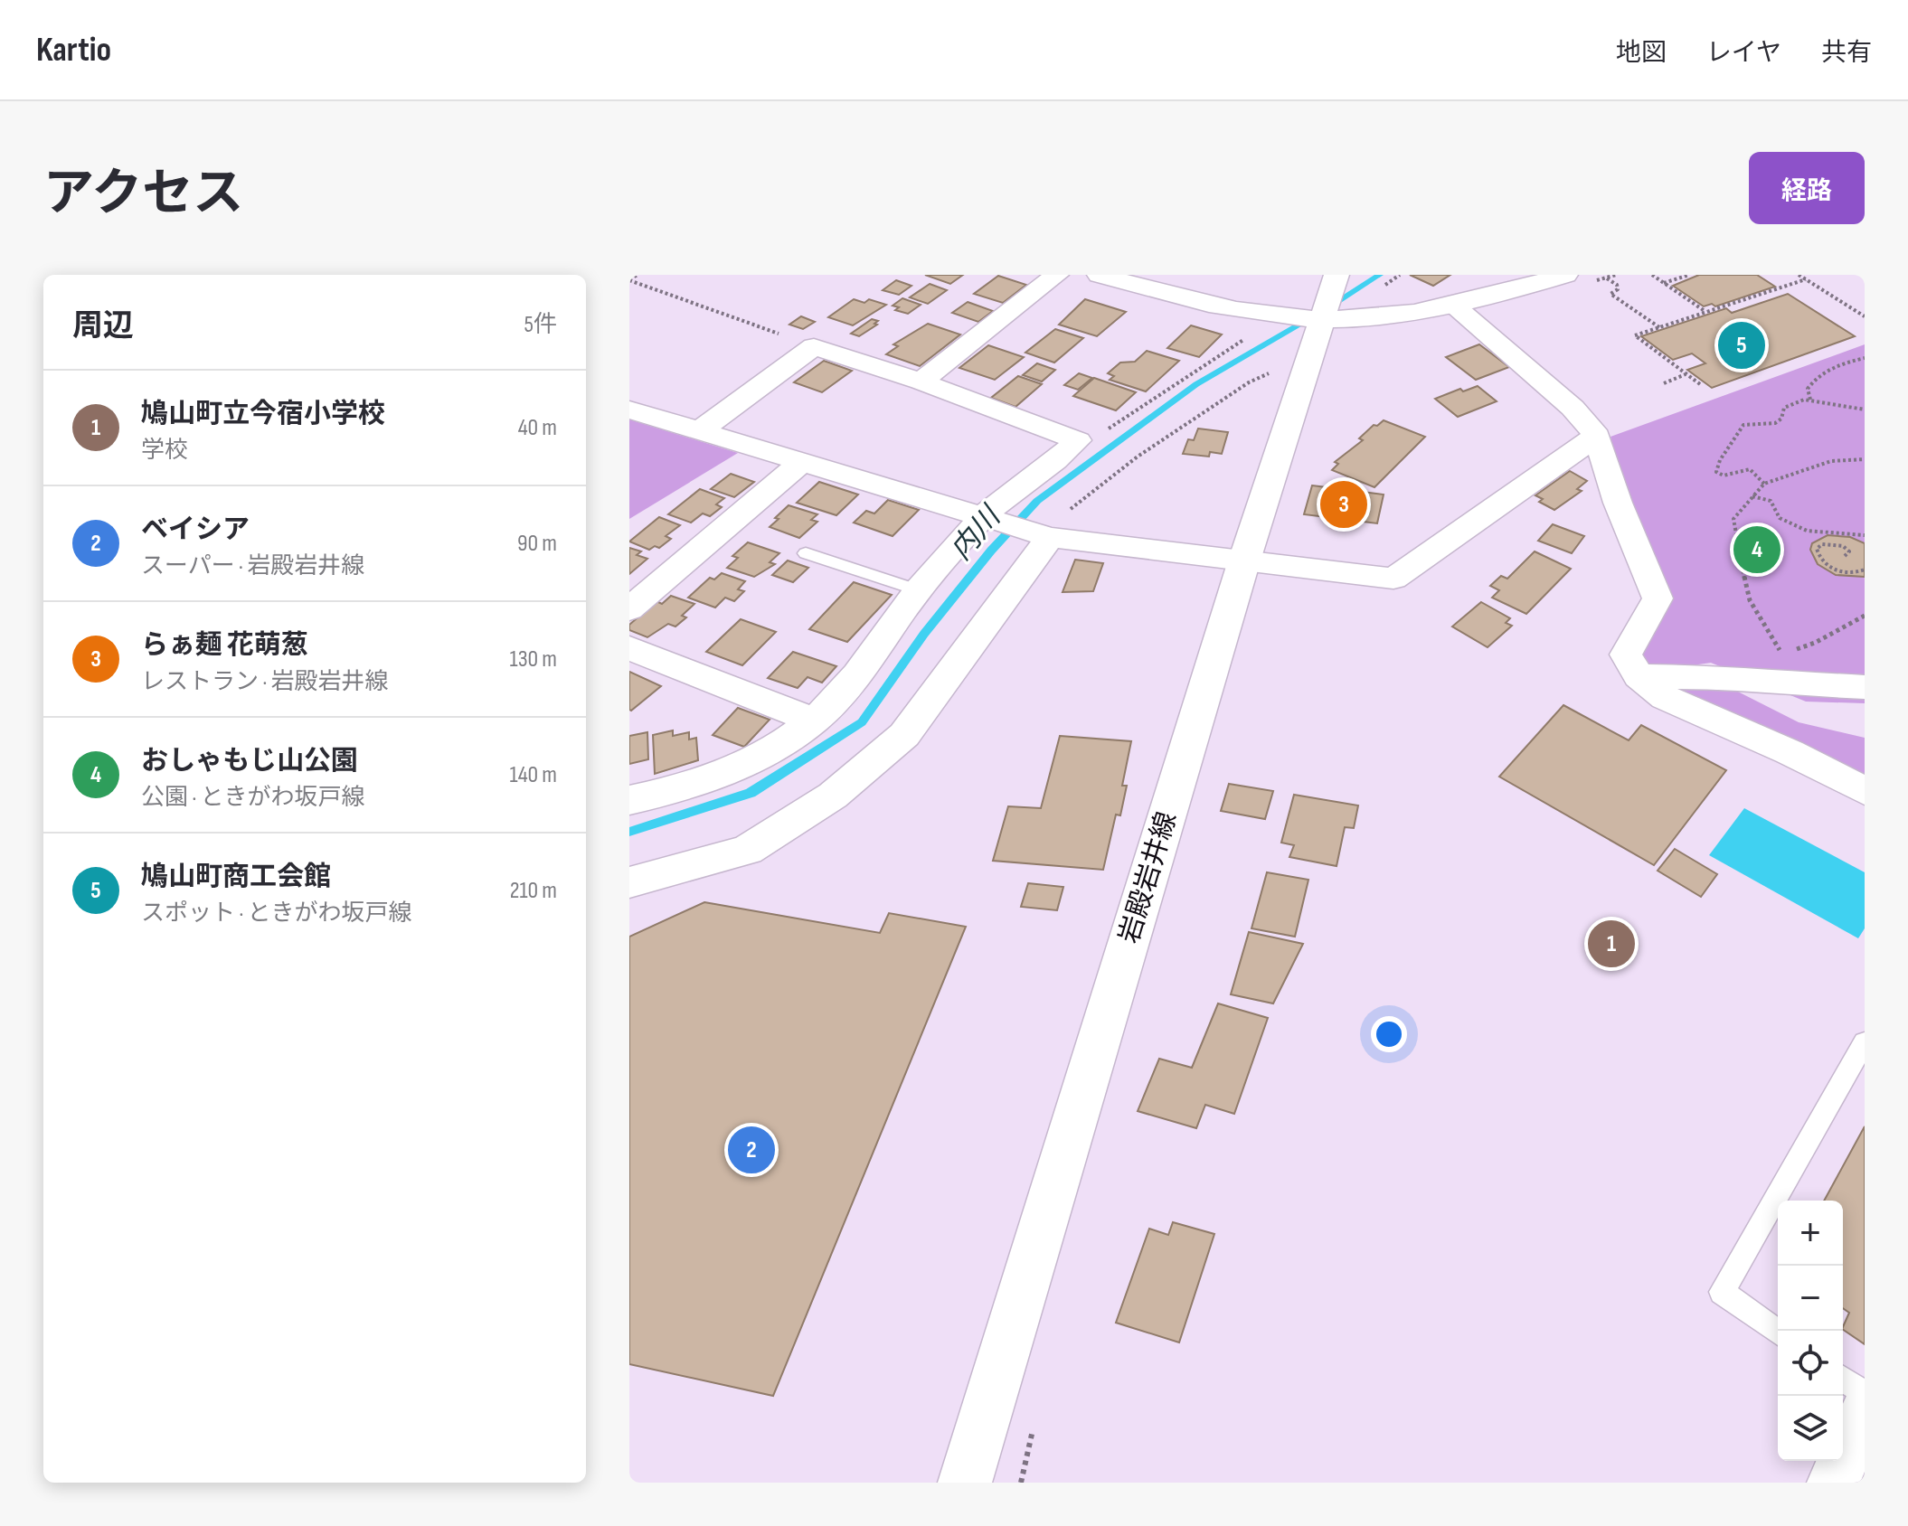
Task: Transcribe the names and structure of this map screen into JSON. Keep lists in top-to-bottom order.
{
  "streets": {
    "main road": ["岩殿岩井線"]
  },
  "water": ["内川"],
  "page": {
    "header": "Kartio",
    "nav": ["地図", "レイヤ", "共有"],
    "title": "アクセス",
    "buttons": "経路",
    "heading": ["周辺", "5件"],
    "pins": [
      "5",
      "3",
      "4",
      "1",
      "2"
    ],
    "list": [
      {
        "mark": "1",
        "name": "鳩山町立今宿小学校",
        "note": "学校",
        "value": "40 m"
      },
      {
        "mark": "2",
        "name": "ベイシア",
        "note": "スーパー · 岩殿岩井線",
        "value": "90 m"
      },
      {
        "mark": "3",
        "name": "らぁ麺 花萌葱",
        "note": "レストラン · 岩殿岩井線",
        "value": "130 m"
      },
      {
        "mark": "4",
        "name": "おしゃもじ山公園",
        "note": "公園 · ときがわ坂戸線",
        "value": "140 m"
      },
      {
        "mark": "5",
        "name": "鳩山町商工会館",
        "note": "スポット · ときがわ坂戸線",
        "value": "210 m"
      }
    ],
    "map_buttons": ["+", "−"]
  }
}
